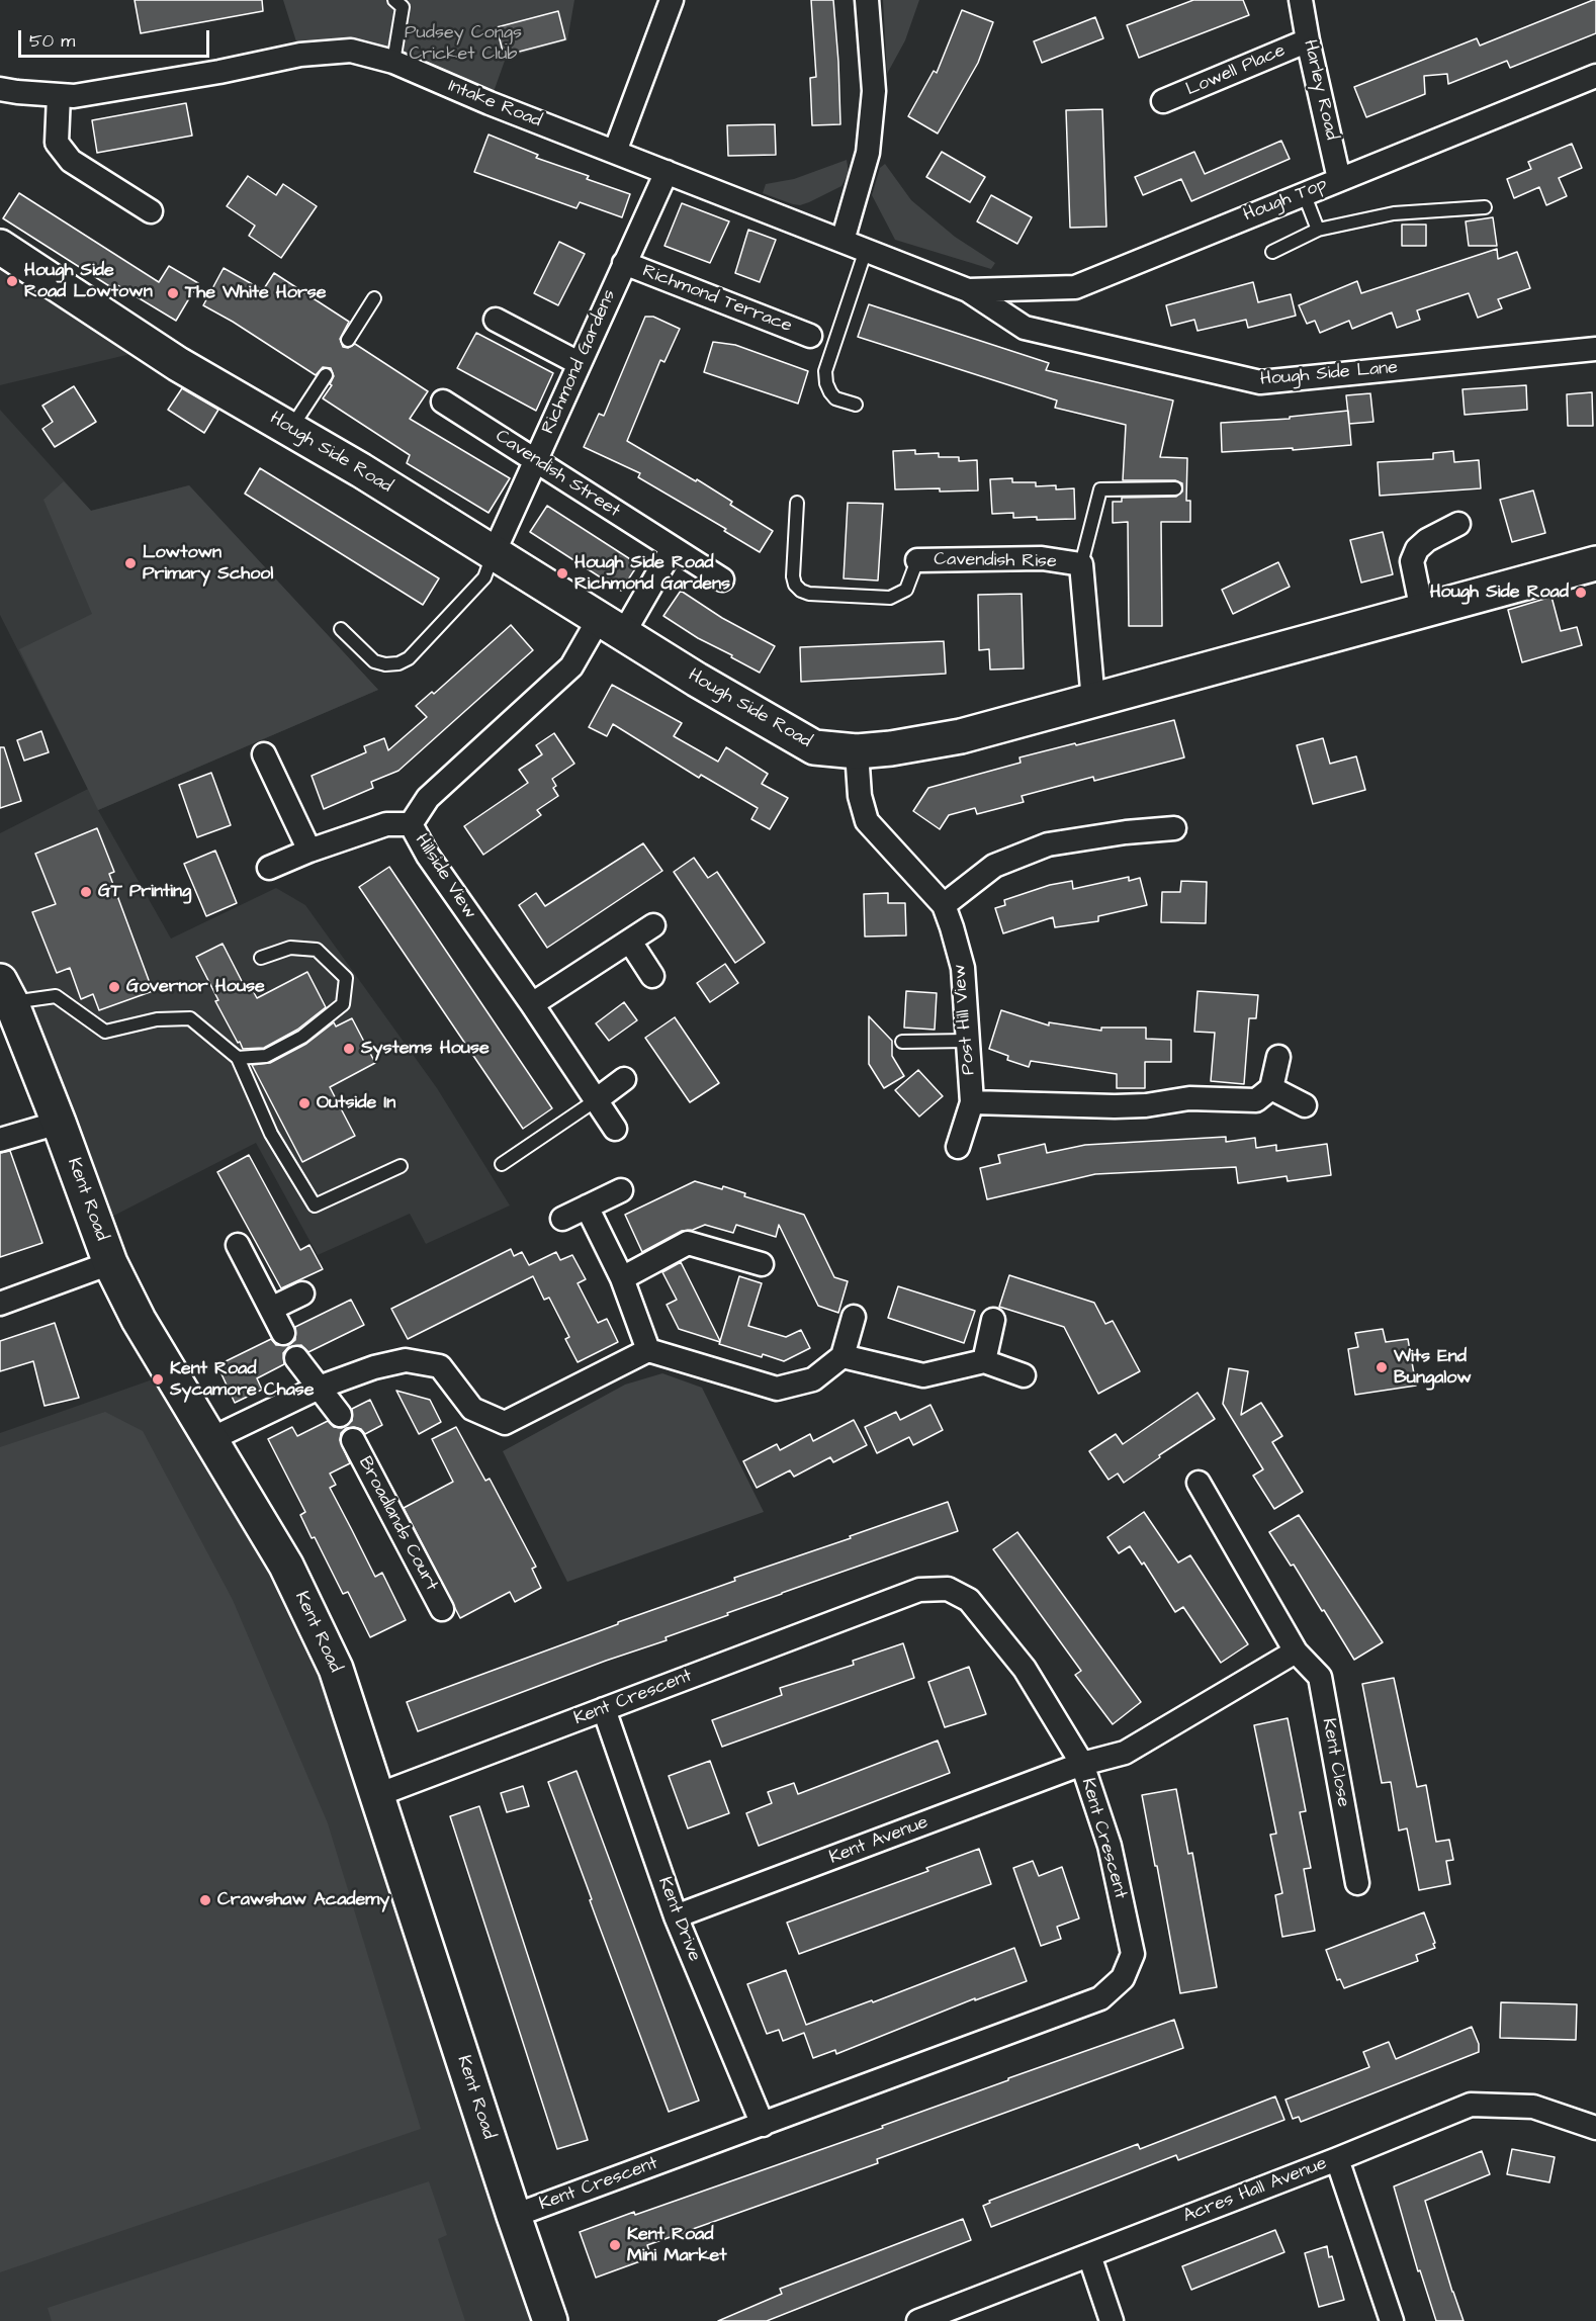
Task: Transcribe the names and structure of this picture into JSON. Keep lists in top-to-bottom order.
{
  "streets": {
    "main road": ["Hough Side Road", "Kent Road"],
    "street": [
      "Lowell Place",
      "Harley Road",
      "Intake Road",
      "Hough Top",
      "Richmond Terrace",
      "Richmond Gardens",
      "Hough Side Lane",
      "Cavendish Street",
      "Cavendish Rise",
      "Hillside View",
      "Post Hill View",
      "Broadlands Court",
      "Kent Crescent",
      "Kent Close",
      "Kent Avenue",
      "Kent Drive",
      "Acres Hall Avenue"
    ]
  },
  "crossings": [
    ["Lowell Place", "Harley Road"],
    ["Harley Road", "Hough Top"],
    ["Intake Road", "Hough Top"],
    ["Intake Road", "Richmond Gardens"],
    ["Intake Road", "Hough Side Lane"],
    ["Hough Top", "Hough Side Lane"],
    ["Richmond Terrace", "Richmond Gardens"],
    ["Richmond Gardens", "Hough Side Road"],
    ["Richmond Gardens", "Cavendish Street"],
    ["Hough Side Road", "Cavendish Rise"],
    ["Hough Side Road", "Hillside View"],
    ["Hough Side Road", "Post Hill View"],
    ["Kent Road", "Kent Crescent"],
    ["Kent Crescent", "Kent Avenue"],
    ["Kent Crescent", "Kent Drive"],
    ["Kent Avenue", "Kent Drive"]
  ],
  "parks": ["Pudsey Congs Cricket Club"],
  "places": [
    "Hough Side Road Lowtown",
    "The White Horse",
    "Lowtown Primary School",
    "Hough Side Road Richmond Gardens",
    "Hough Side Road",
    "GT Printing",
    "Governor House",
    "Systems House",
    "Outside In",
    "Wits End Bungalow",
    "Kent Road Sycamore Chase",
    "Crawshaw Academy",
    "Kent Road Mini Market"
  ],
  "scale_bar": "50 m"
}
